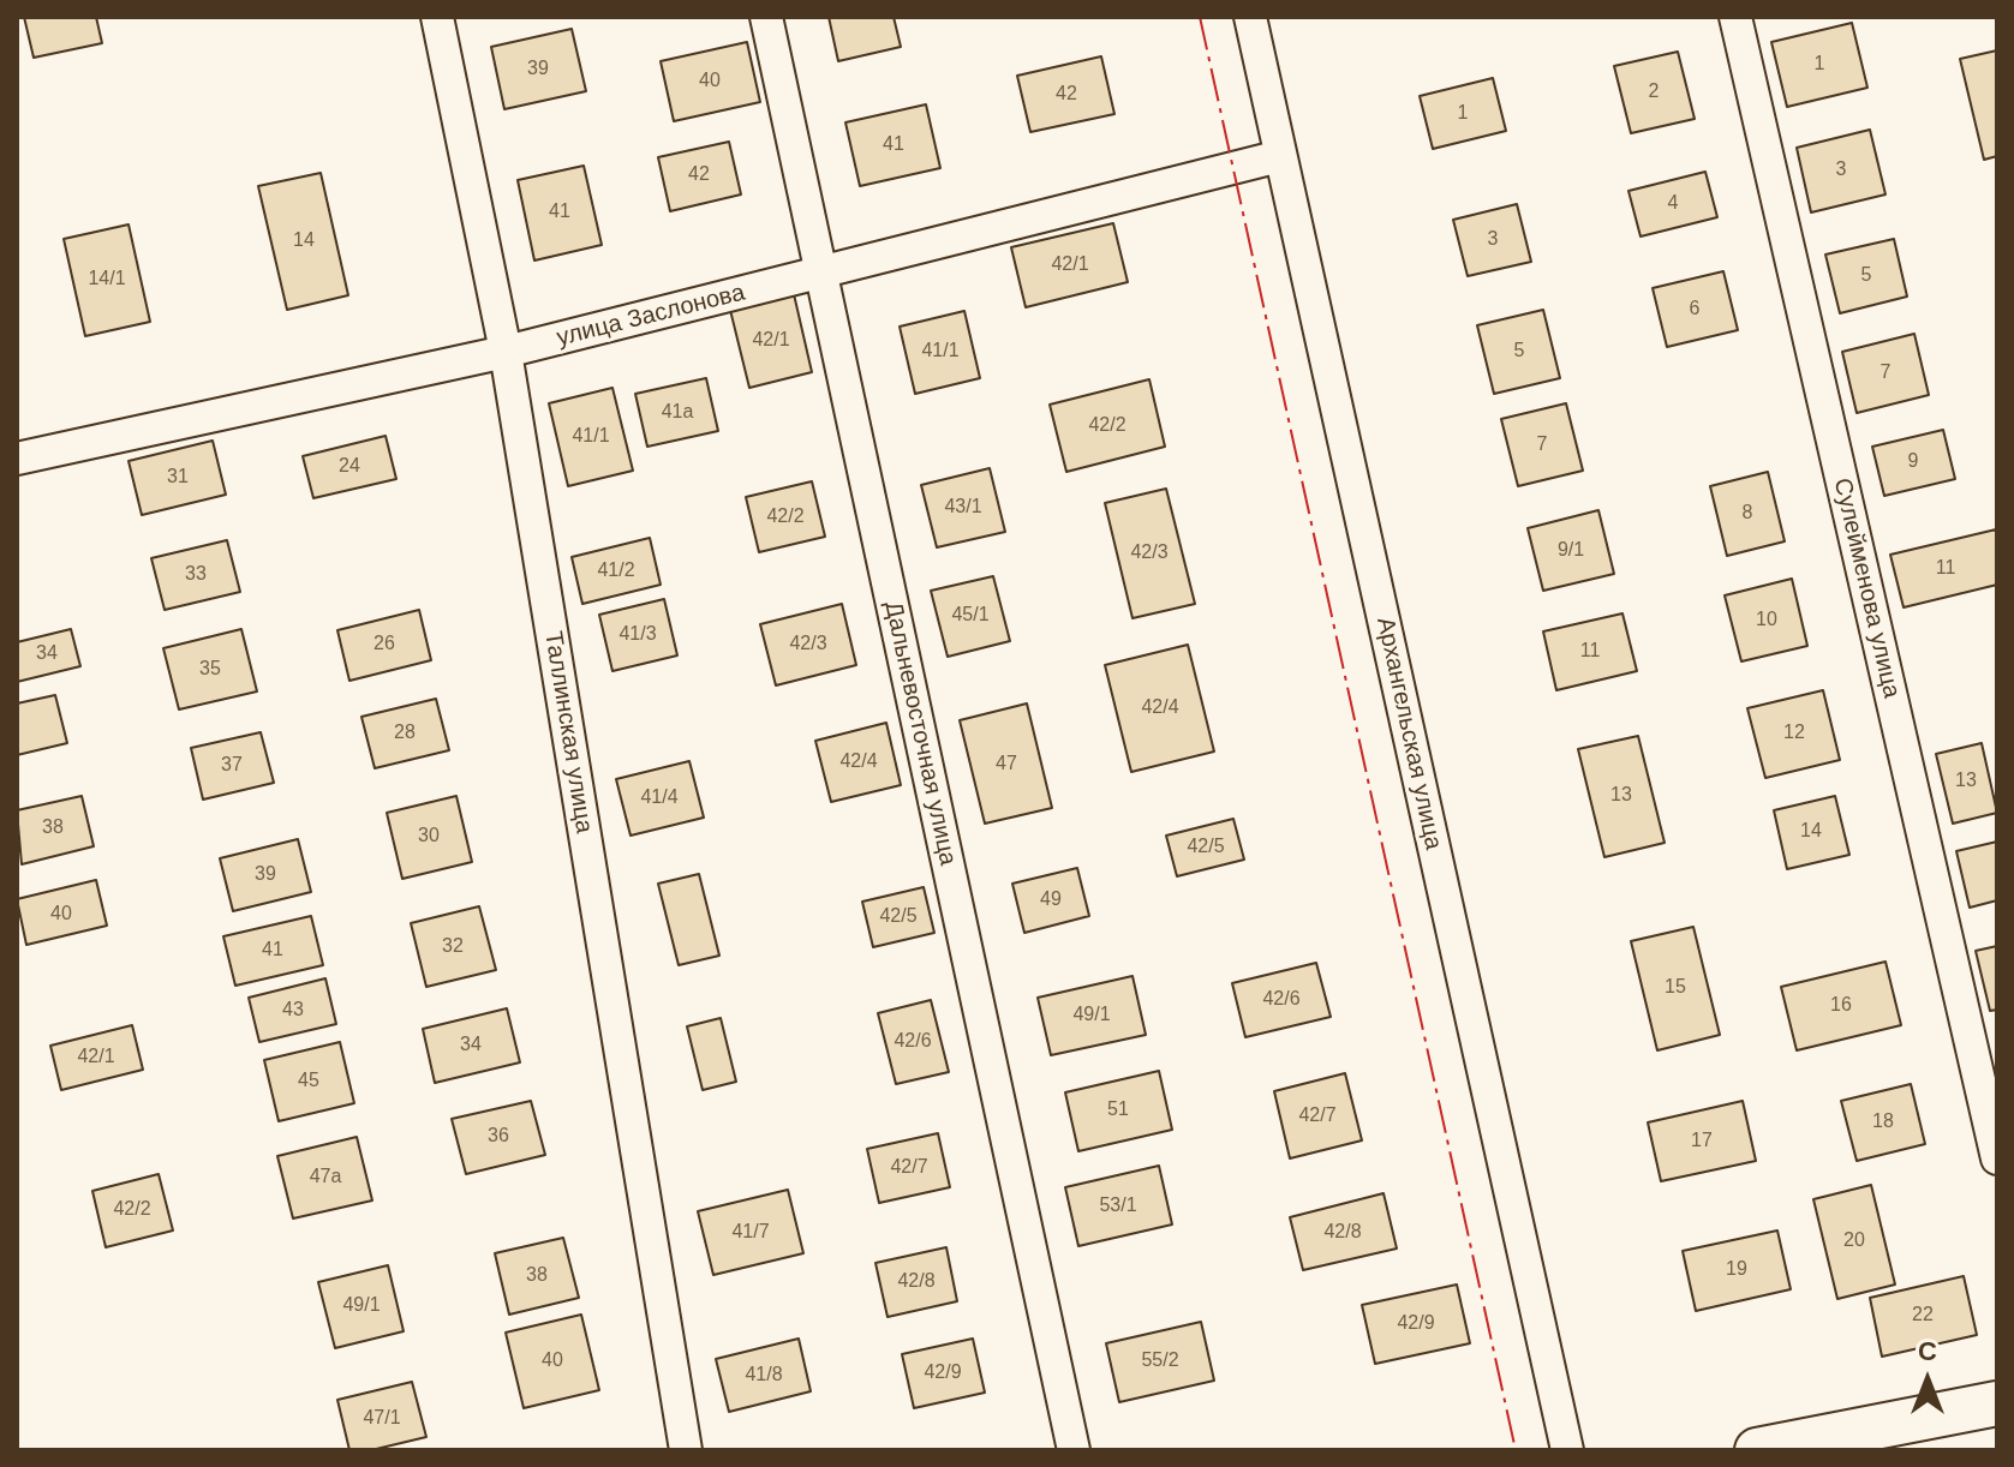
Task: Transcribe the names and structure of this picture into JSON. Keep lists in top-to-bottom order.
{
  "streets": {
    "street": [
      "улица Заслонова",
      "Сулейменова улица",
      "Таллинская улица",
      "Дальневосточная улица",
      "Архангельская улица"
    ]
  },
  "crossings": [
    ["улица Заслонова", "Таллинская улица"],
    ["улица Заслонова", "Дальневосточная улица"],
    ["улица Заслонова", "Архангельская улица"]
  ],
  "house_numbers": [
    "1",
    "39",
    "40",
    "2",
    "42",
    "1",
    "41",
    "3",
    "42",
    "4",
    "41",
    "3",
    "14",
    "42/1",
    "5",
    "14/1",
    "6",
    "42/1",
    "41/1",
    "5",
    "7",
    "41а",
    "42/2",
    "41/1",
    "7",
    "9",
    "24",
    "31",
    "43/1",
    "8",
    "42/2",
    "9/1",
    "42/3",
    "11",
    "41/2",
    "33",
    "45/1",
    "10",
    "41/3",
    "26",
    "42/3",
    "11",
    "34",
    "35",
    "42/4",
    "28",
    "12",
    "42/4",
    "47",
    "37",
    "13",
    "13",
    "41/4",
    "38",
    "14",
    "30",
    "42/5",
    "39",
    "49",
    "40",
    "42/5",
    "32",
    "41",
    "15",
    "42/6",
    "16",
    "43",
    "49/1",
    "42/6",
    "34",
    "42/1",
    "45",
    "51",
    "42/7",
    "18",
    "36",
    "17",
    "42/7",
    "47а",
    "53/1",
    "42/2",
    "41/7",
    "42/8",
    "20",
    "19",
    "38",
    "42/8",
    "49/1",
    "22",
    "42/9",
    "40",
    "55/2",
    "42/9",
    "41/8",
    "47/1"
  ],
  "north": "top"
}
